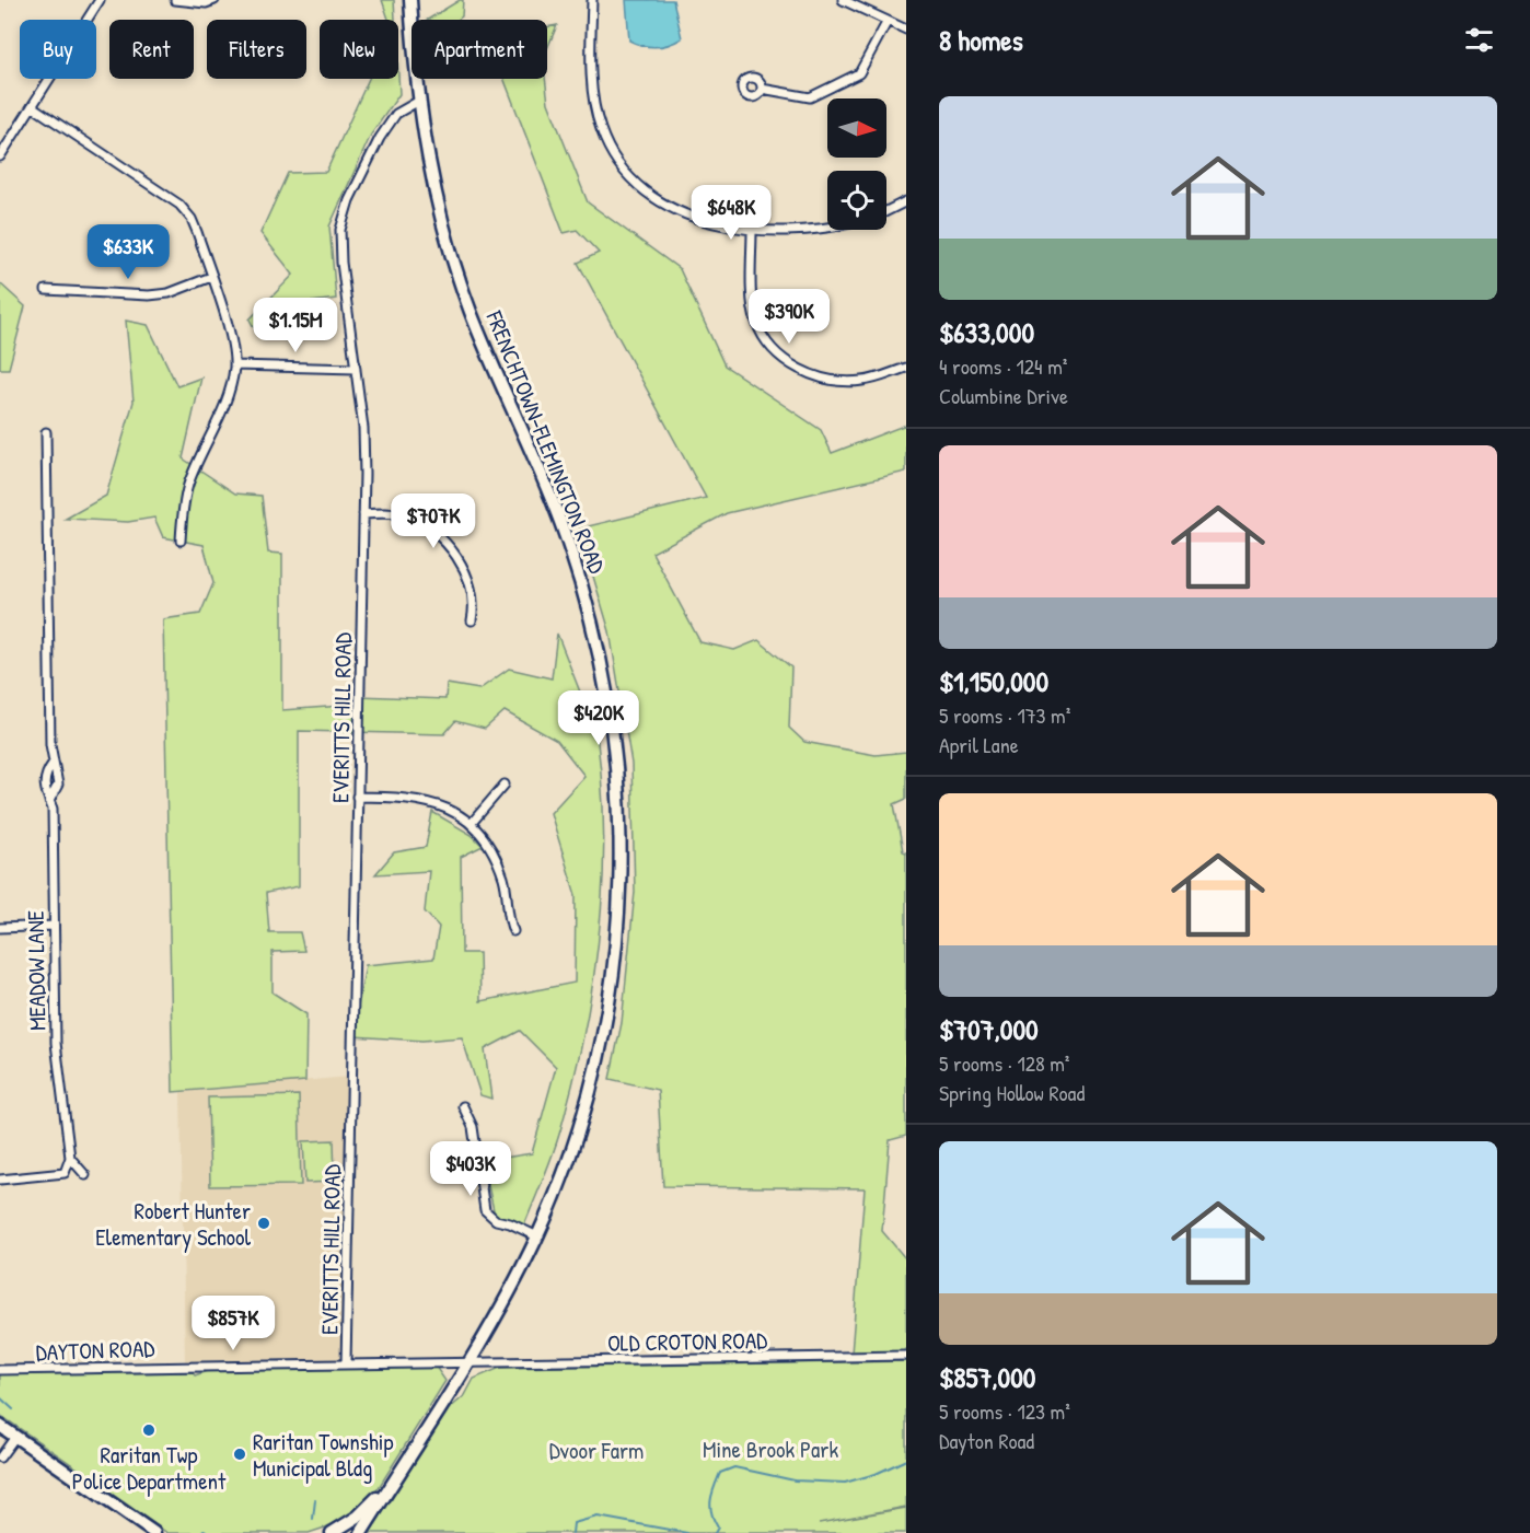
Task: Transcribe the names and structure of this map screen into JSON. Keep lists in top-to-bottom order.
{
  "streets": {
    "main road": ["FRENCHTOWN-FLEMINGTON ROAD"],
    "street": [
      "EVERITTS HILL ROAD",
      "MEADOW LANE",
      "OLD CROTON ROAD",
      "DAYTON ROAD"
    ]
  },
  "crossings": [
    ["FRENCHTOWN-FLEMINGTON ROAD", "EVERITTS HILL ROAD"],
    ["FRENCHTOWN-FLEMINGTON ROAD", "OLD CROTON ROAD"],
    ["FRENCHTOWN-FLEMINGTON ROAD", "DAYTON ROAD"],
    ["EVERITTS HILL ROAD", "DAYTON ROAD"],
    ["OLD CROTON ROAD", "DAYTON ROAD"]
  ],
  "parks": ["Mine Brook Park", "Dvoor Farm"],
  "places": ["Robert Hunter Elementary School", "Raritan Twp Police Department", "Raritan Township Municipal Bldg"],
  "north": "right",
  "page": {
    "heading": "8 homes",
    "chip": [
      "Buy",
      "Rent",
      "Filters",
      "New",
      "Apartment"
    ],
    "list": [
      {
        "name": "$633,000",
        "note": "4 rooms · 124 m² · Columbine Drive"
      },
      {
        "name": "$1,150,000",
        "note": "5 rooms · 173 m² · April Lane"
      },
      {
        "name": "$707,000",
        "note": "5 rooms · 128 m² · Spring Hollow Road"
      },
      {
        "name": "$857,000",
        "note": "5 rooms · 123 m² · Dayton Road"
      }
    ],
    "price": [
      "$648K",
      "$633K",
      "$390K",
      "$1.15M",
      "$707K",
      "$420K",
      "$403K",
      "$857K"
    ]
  }
}
